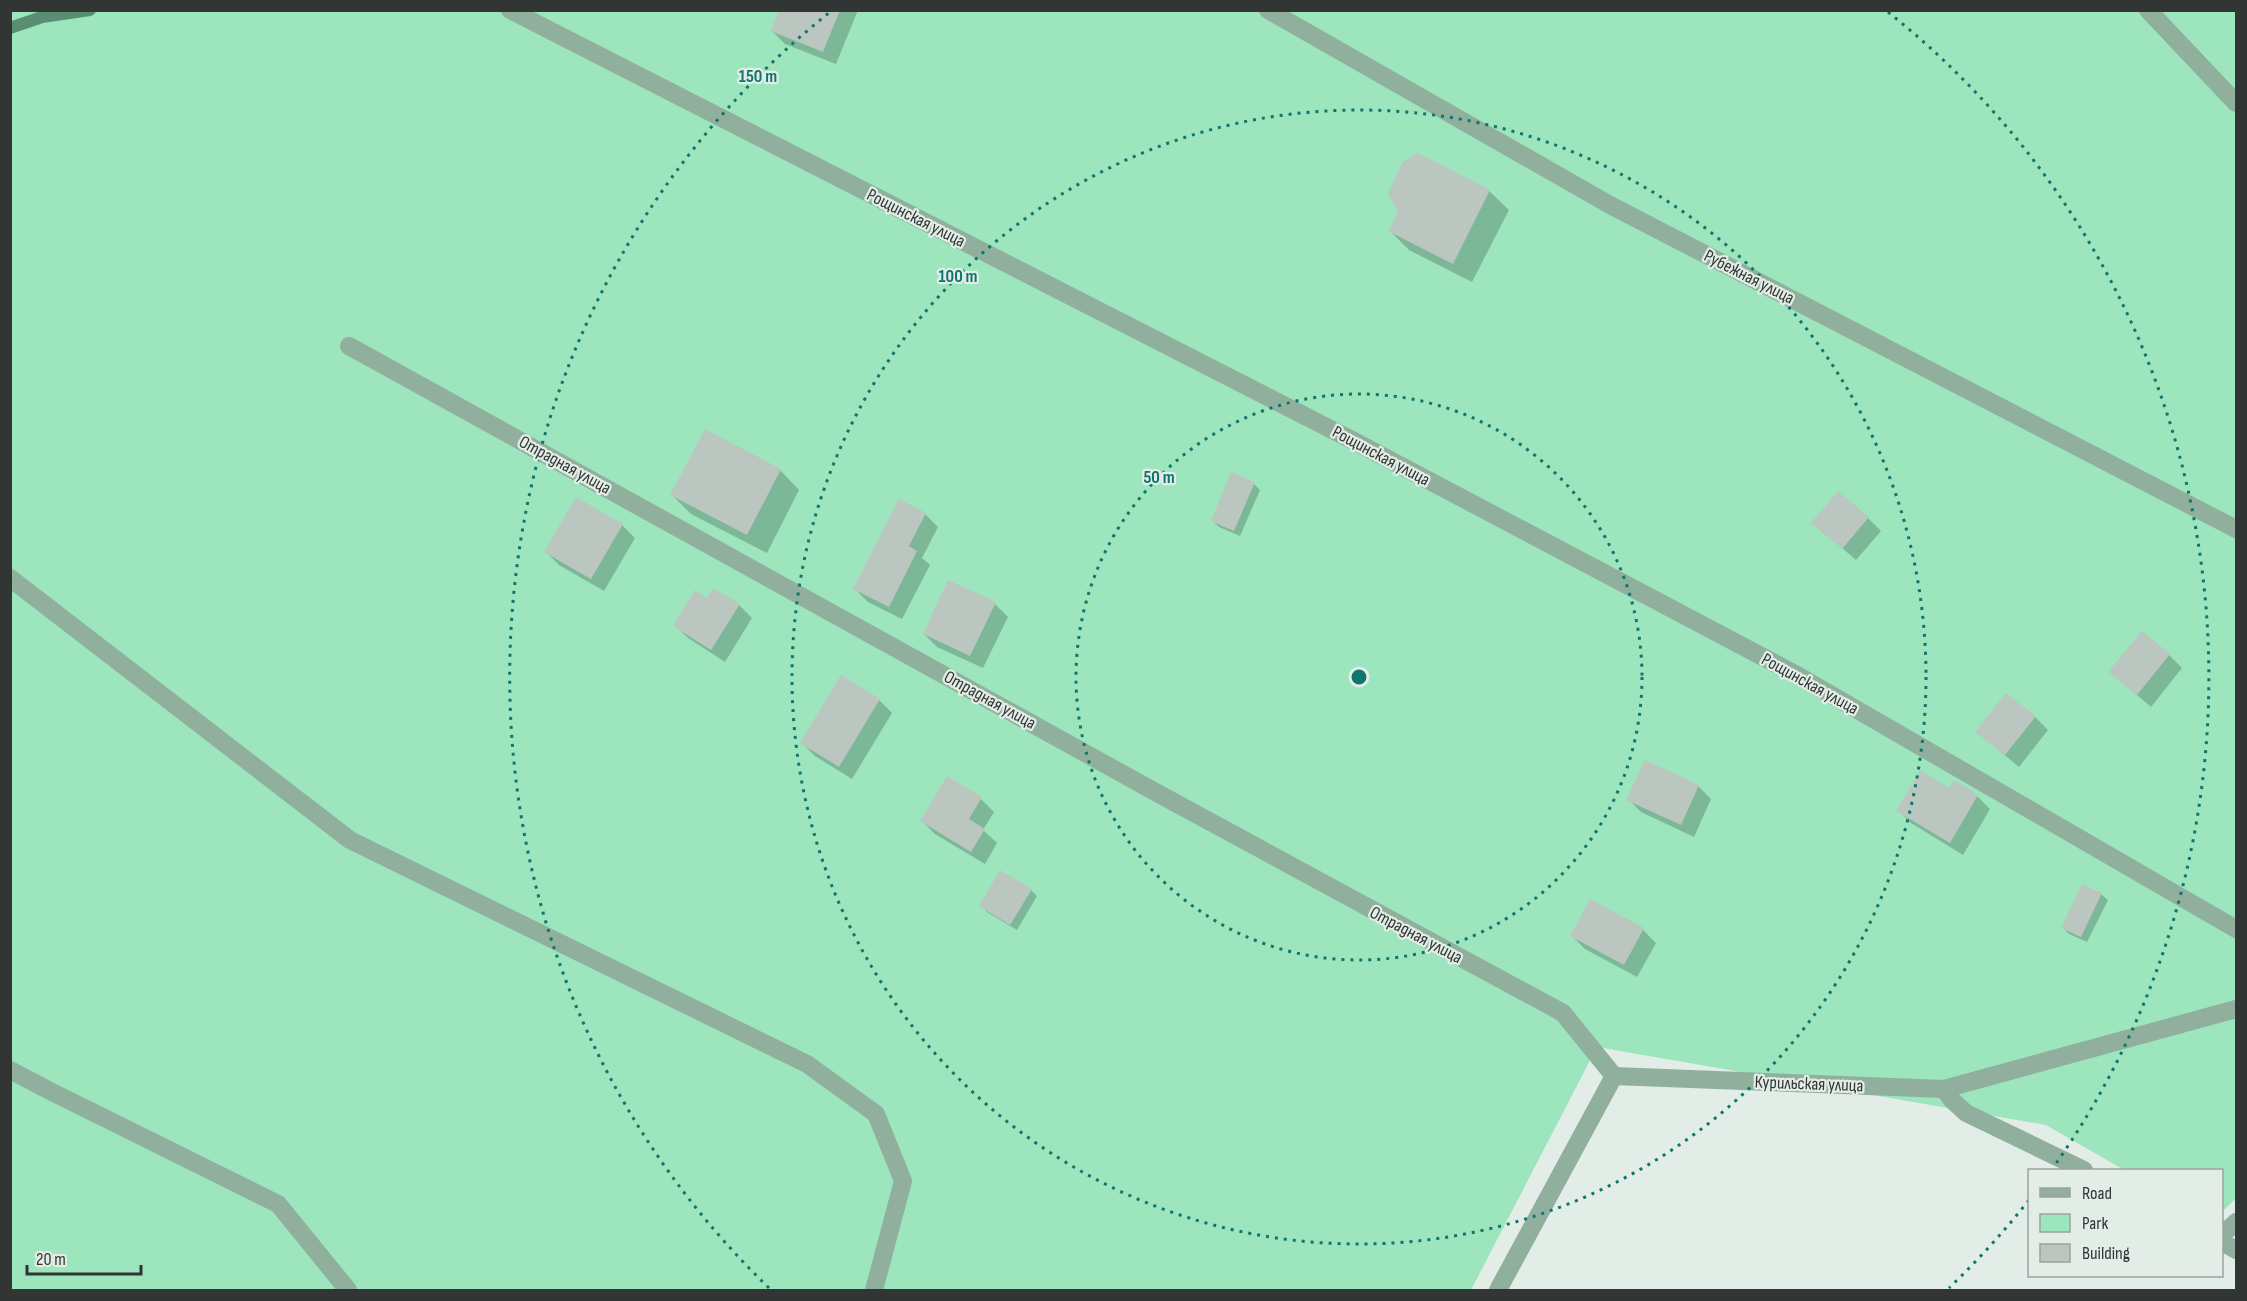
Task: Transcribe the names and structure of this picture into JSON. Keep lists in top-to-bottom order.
{
  "streets": {
    "street": [
      "Рощинская улица",
      "Рубежная улица",
      "Отрадная улица",
      "Курильская улица"
    ]
  },
  "crossings": [
    ["Отрадная улица", "Курильская улица"]
  ],
  "legend": ["Road", "Park", "Building"],
  "scale_bar": "20 m",
  "rings": ["150 m", "100 m", "50 m"]
}
